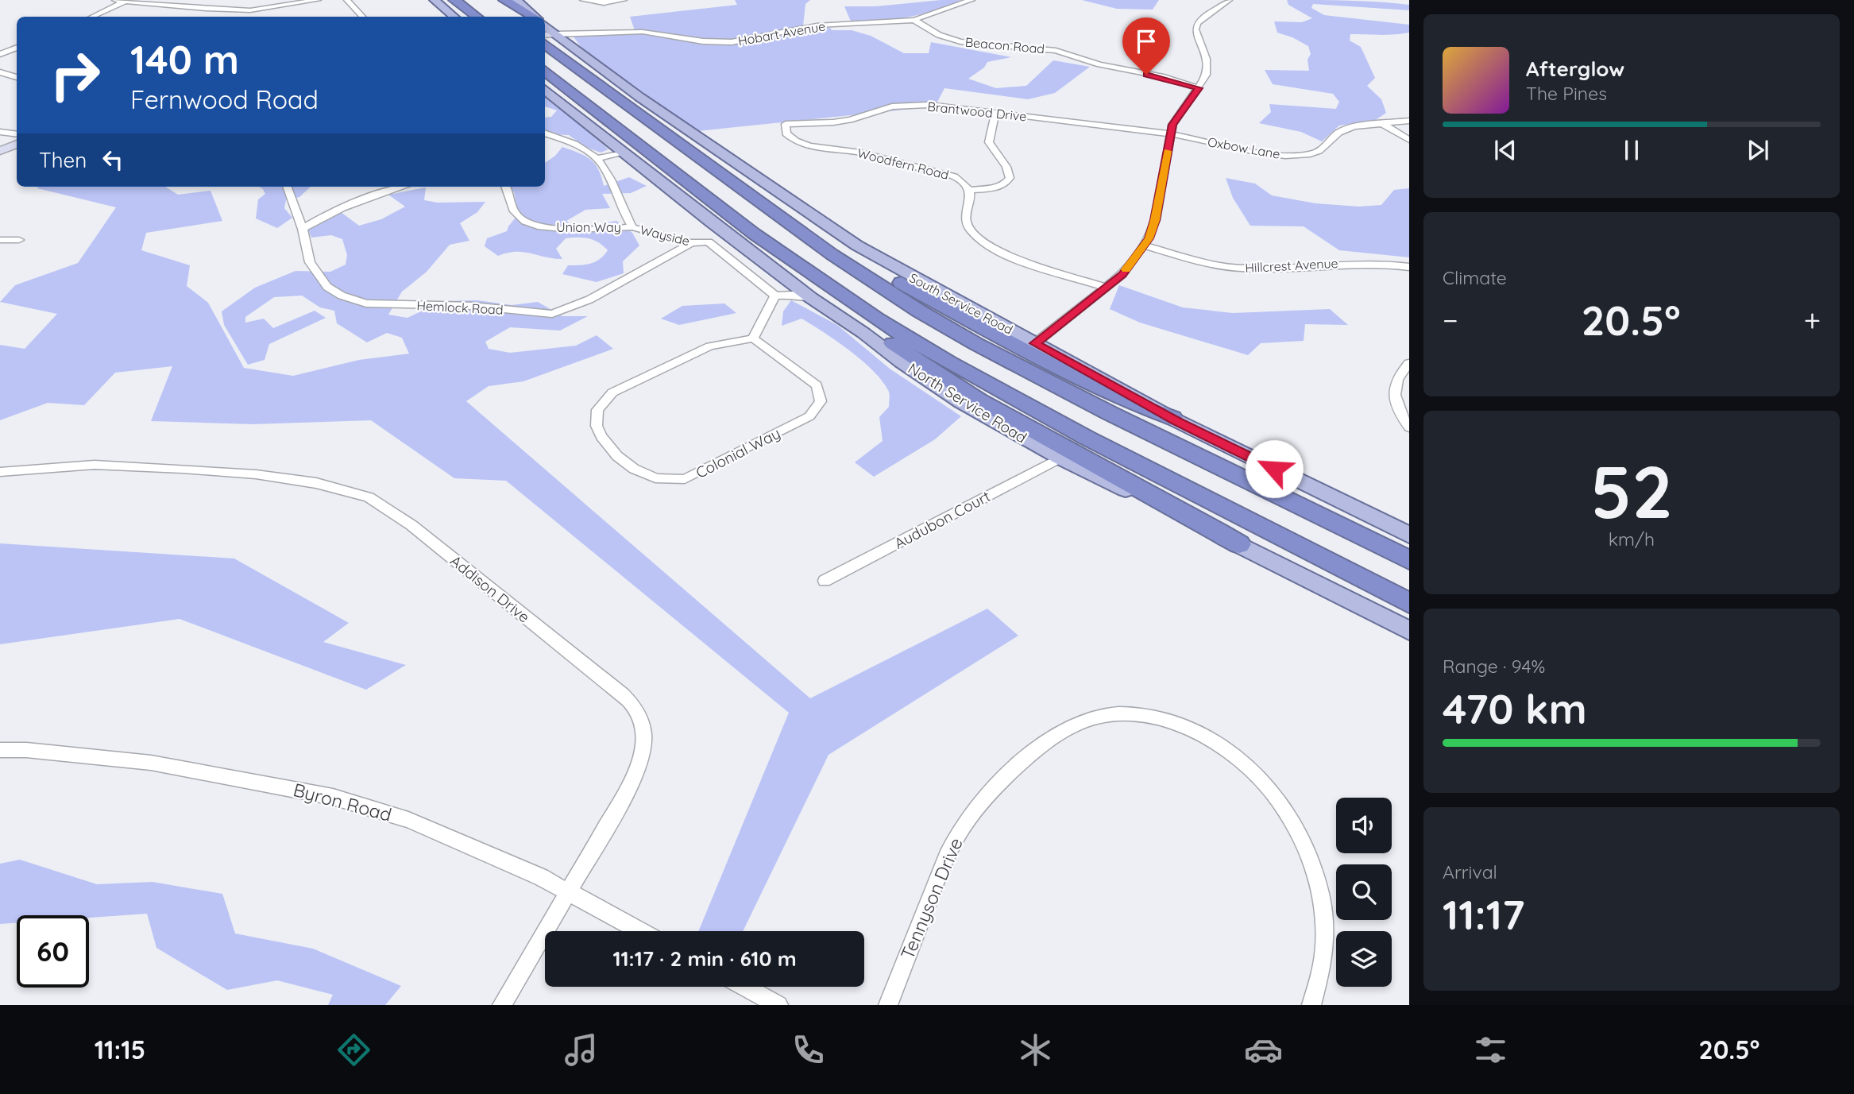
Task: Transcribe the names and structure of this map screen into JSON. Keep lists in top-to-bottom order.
{
  "streets": {
    "main road": ["South Service Road", "North Service Road"],
    "street": [
      "Hobart Avenue",
      "Beacon Road",
      "Brantwood Drive",
      "Oxbow Lane",
      "Woodfern Road",
      "Union Way",
      "Wayside",
      "Hillcrest Avenue",
      "Hemlock Road",
      "Colonial Way",
      "Audubon Court",
      "Addison Drive",
      "Byron Road",
      "Tennyson Drive"
    ]
  },
  "crossings": [
    ["Hobart Avenue", "Beacon Road"],
    ["Hobart Avenue", "South Service Road"],
    ["Brantwood Drive", "Oxbow Lane"],
    ["Brantwood Drive", "Woodfern Road"],
    ["Union Way", "Wayside"],
    ["Wayside", "Hemlock Road"],
    ["North Service Road", "Audubon Court"],
    ["Addison Drive", "Byron Road"]
  ],
  "page": {
    "turn": ["140 m", "Fernwood Road"],
    "song": ["Afterglow", "The Pines"],
    "then": "Then",
    "tile": [
      "Climate",
      ["52", "km/h"],
      ["Range · 94%", "470 km"],
      ["Arrival", "11:17"]
    ],
    "heat": ["−", "20.5°", "+"],
    "limit": "60",
    "trip": "11:17 · 2 min · 610 m",
    "tabs": ["11:15", "20.5°"]
  }
}
